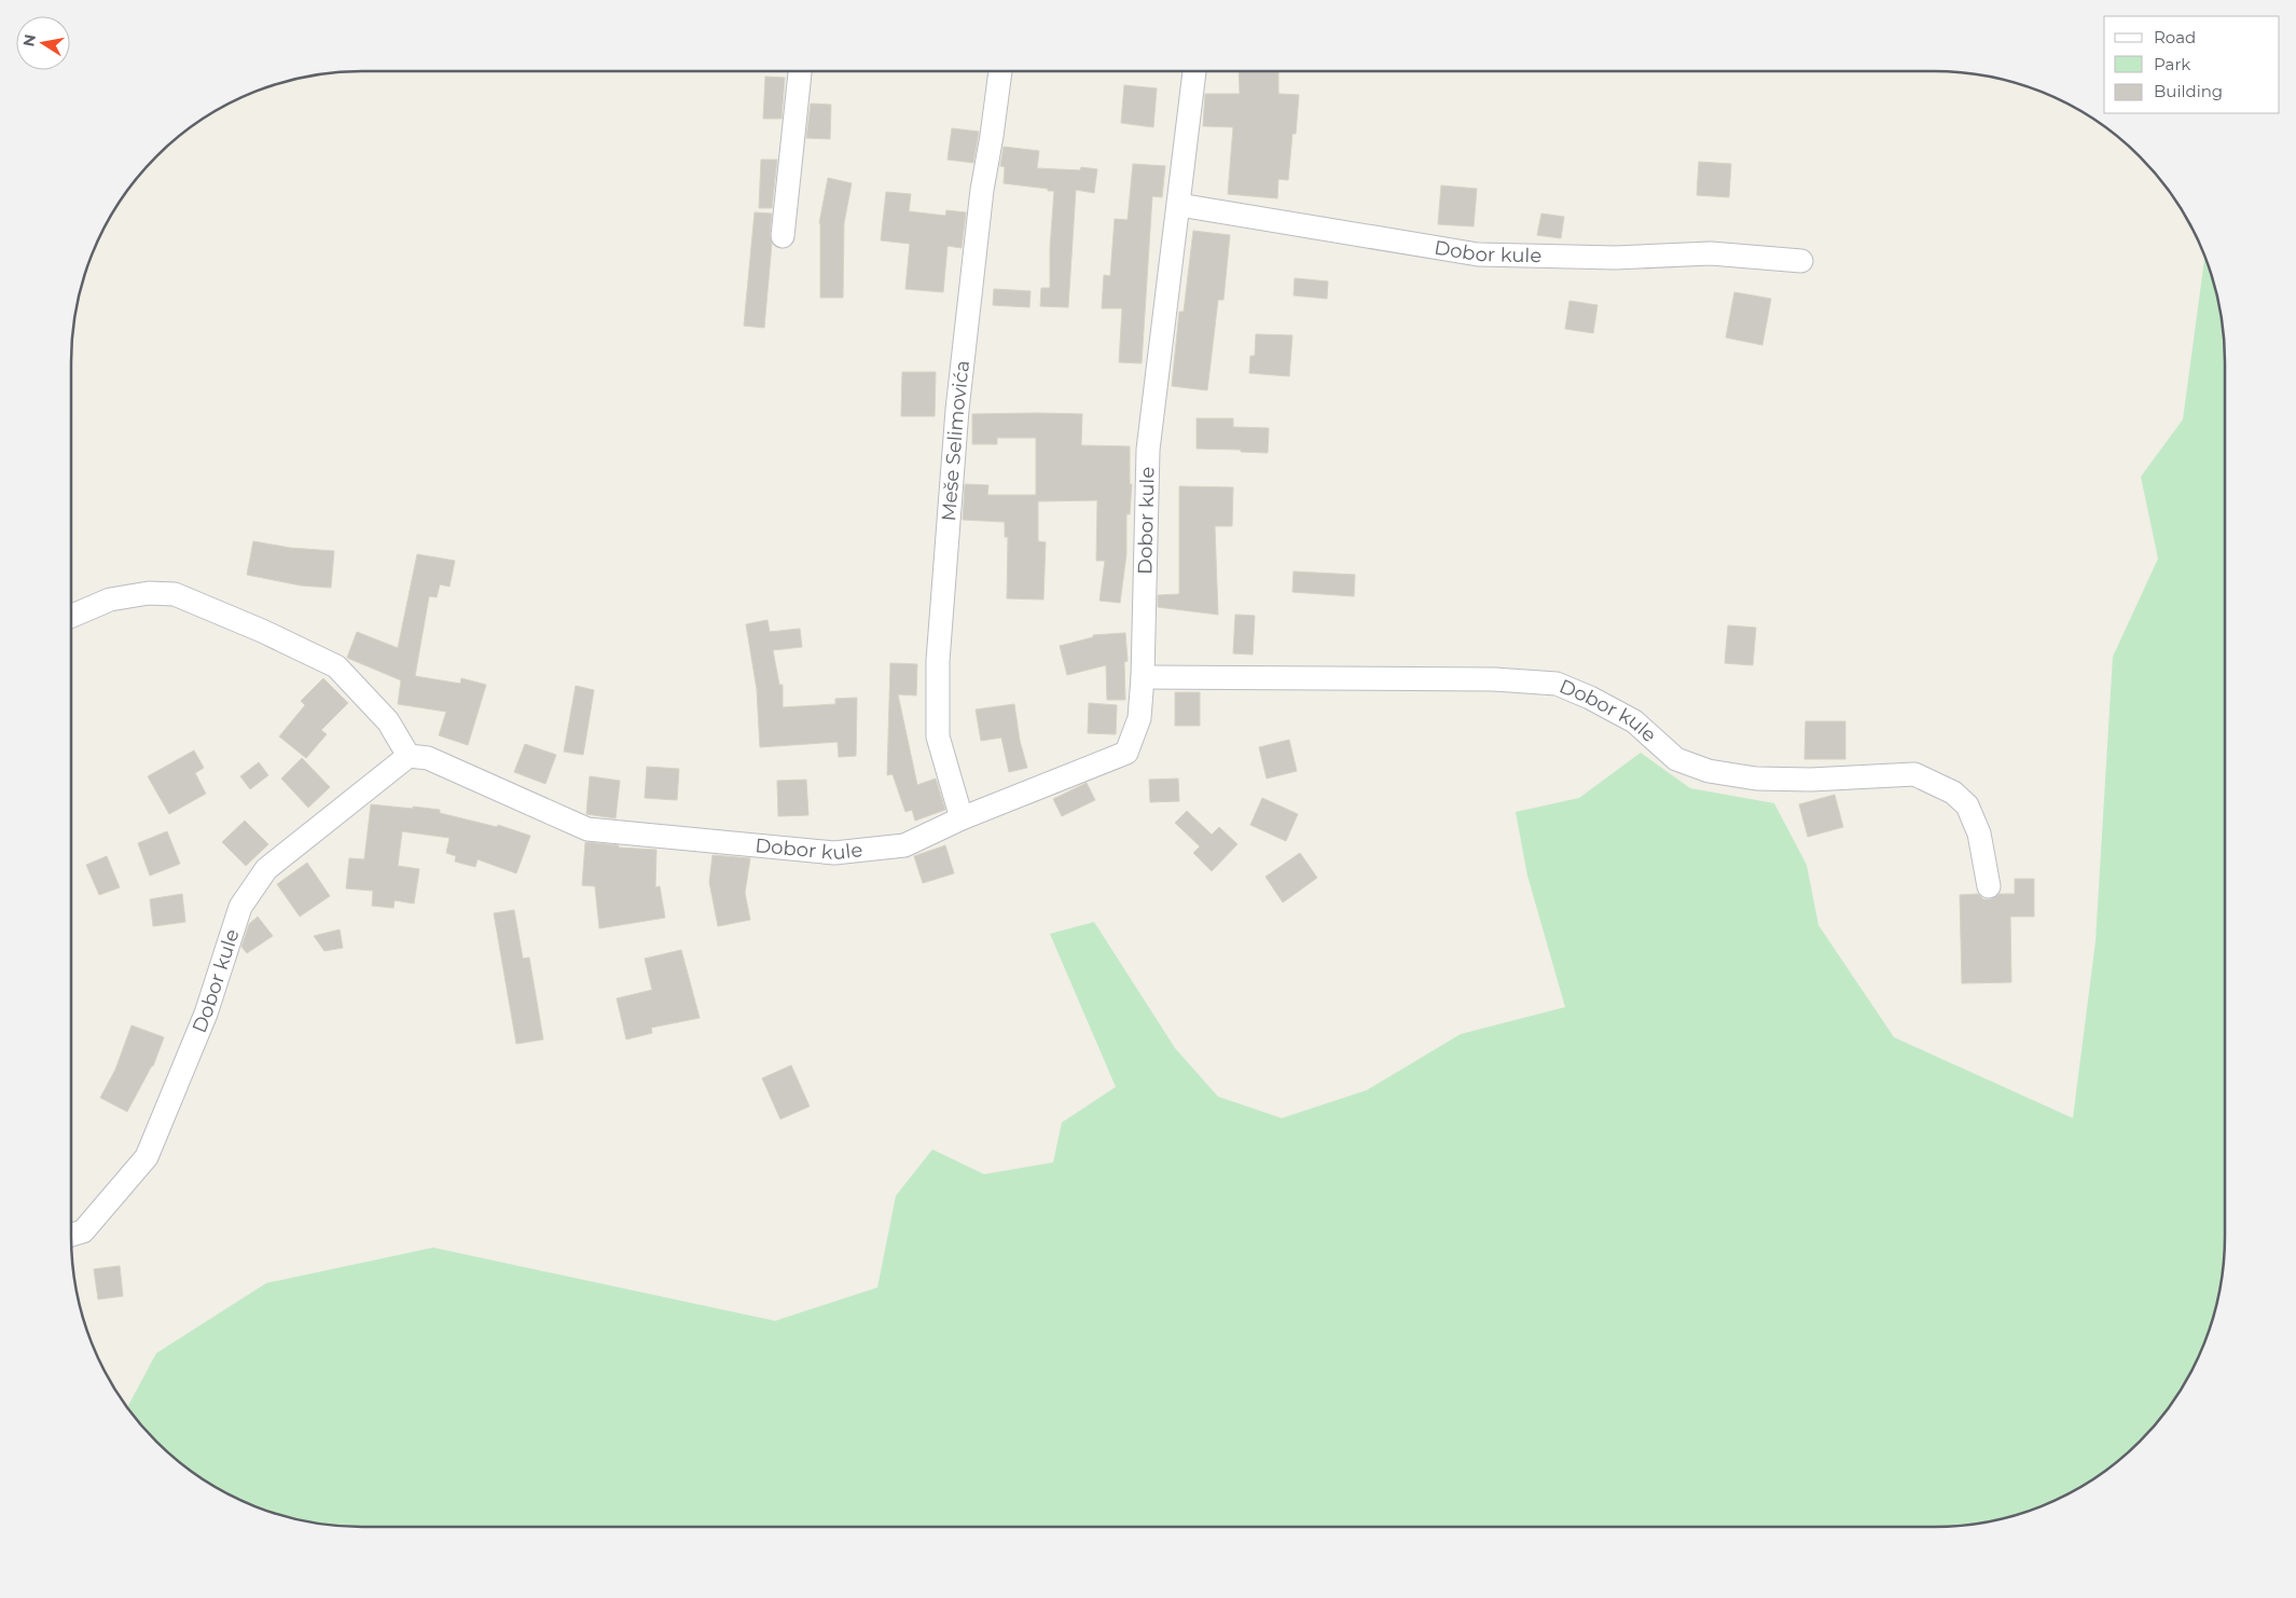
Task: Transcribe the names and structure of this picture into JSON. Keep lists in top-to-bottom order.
{
  "streets": {
    "street": ["Dobor kule", "Meše Selimovića"]
  },
  "crossings": [
    ["Dobor kule", "Meše Selimovića"]
  ],
  "legend": ["Road", "Park", "Building"],
  "north": "left"
}
